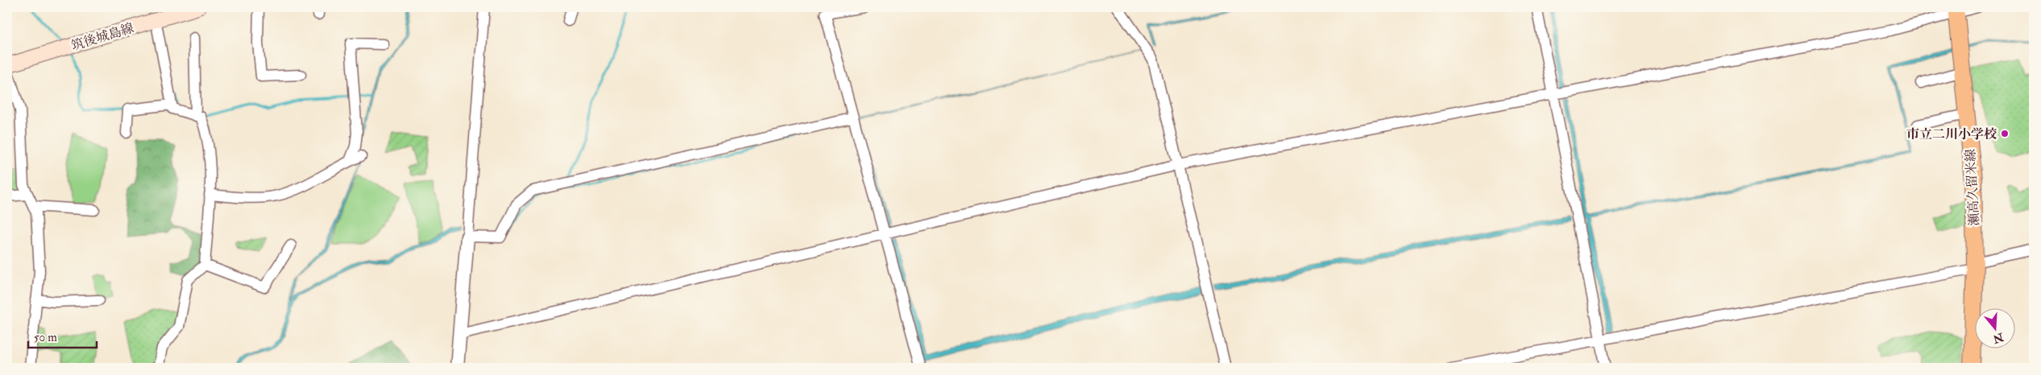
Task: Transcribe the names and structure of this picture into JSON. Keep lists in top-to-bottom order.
{
  "streets": {
    "main road": ["筑後城島線", "瀬高久留米線"]
  },
  "places": ["市立二川小学校"],
  "scale_bar": "50 m",
  "north": "bottom"
}
